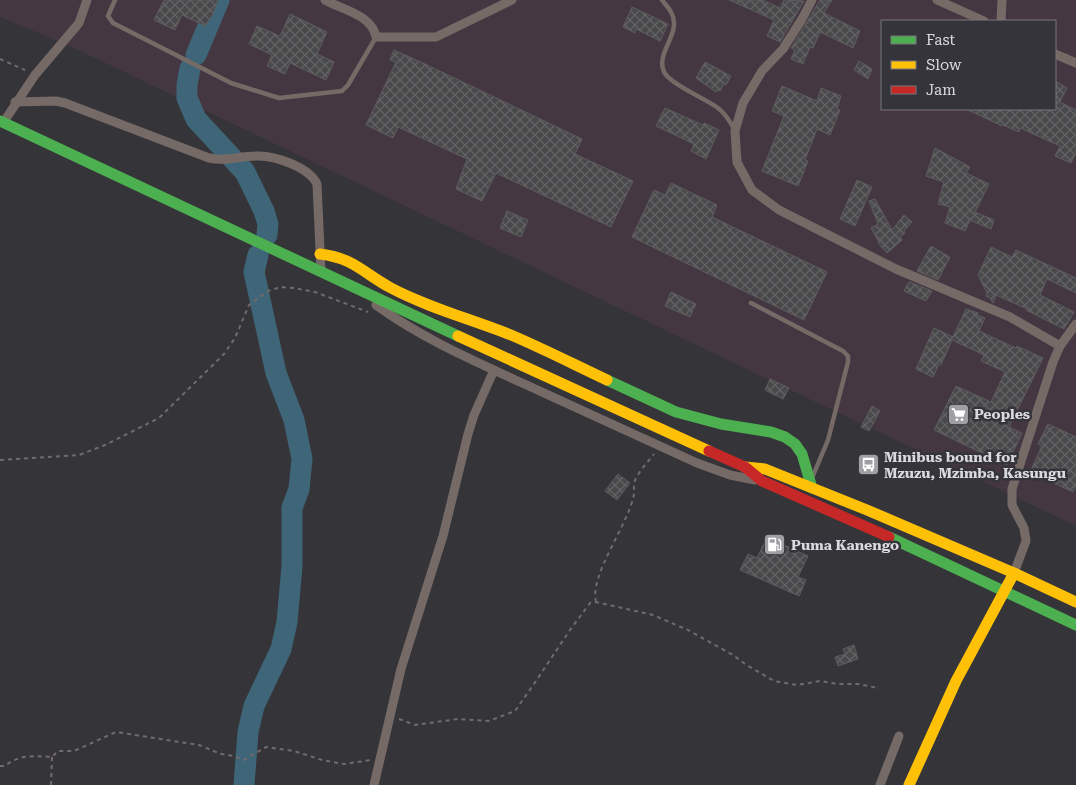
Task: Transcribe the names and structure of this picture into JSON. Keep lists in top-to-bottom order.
{
  "places": {
    "supermarket": ["Peoples"],
    "bus stop": ["Minibus bound for Mzuzu, Mzimba, Kasungu"],
    "fuel station": ["Puma Kanengo"]
  },
  "legend": ["Fast", "Slow", "Jam"]
}
